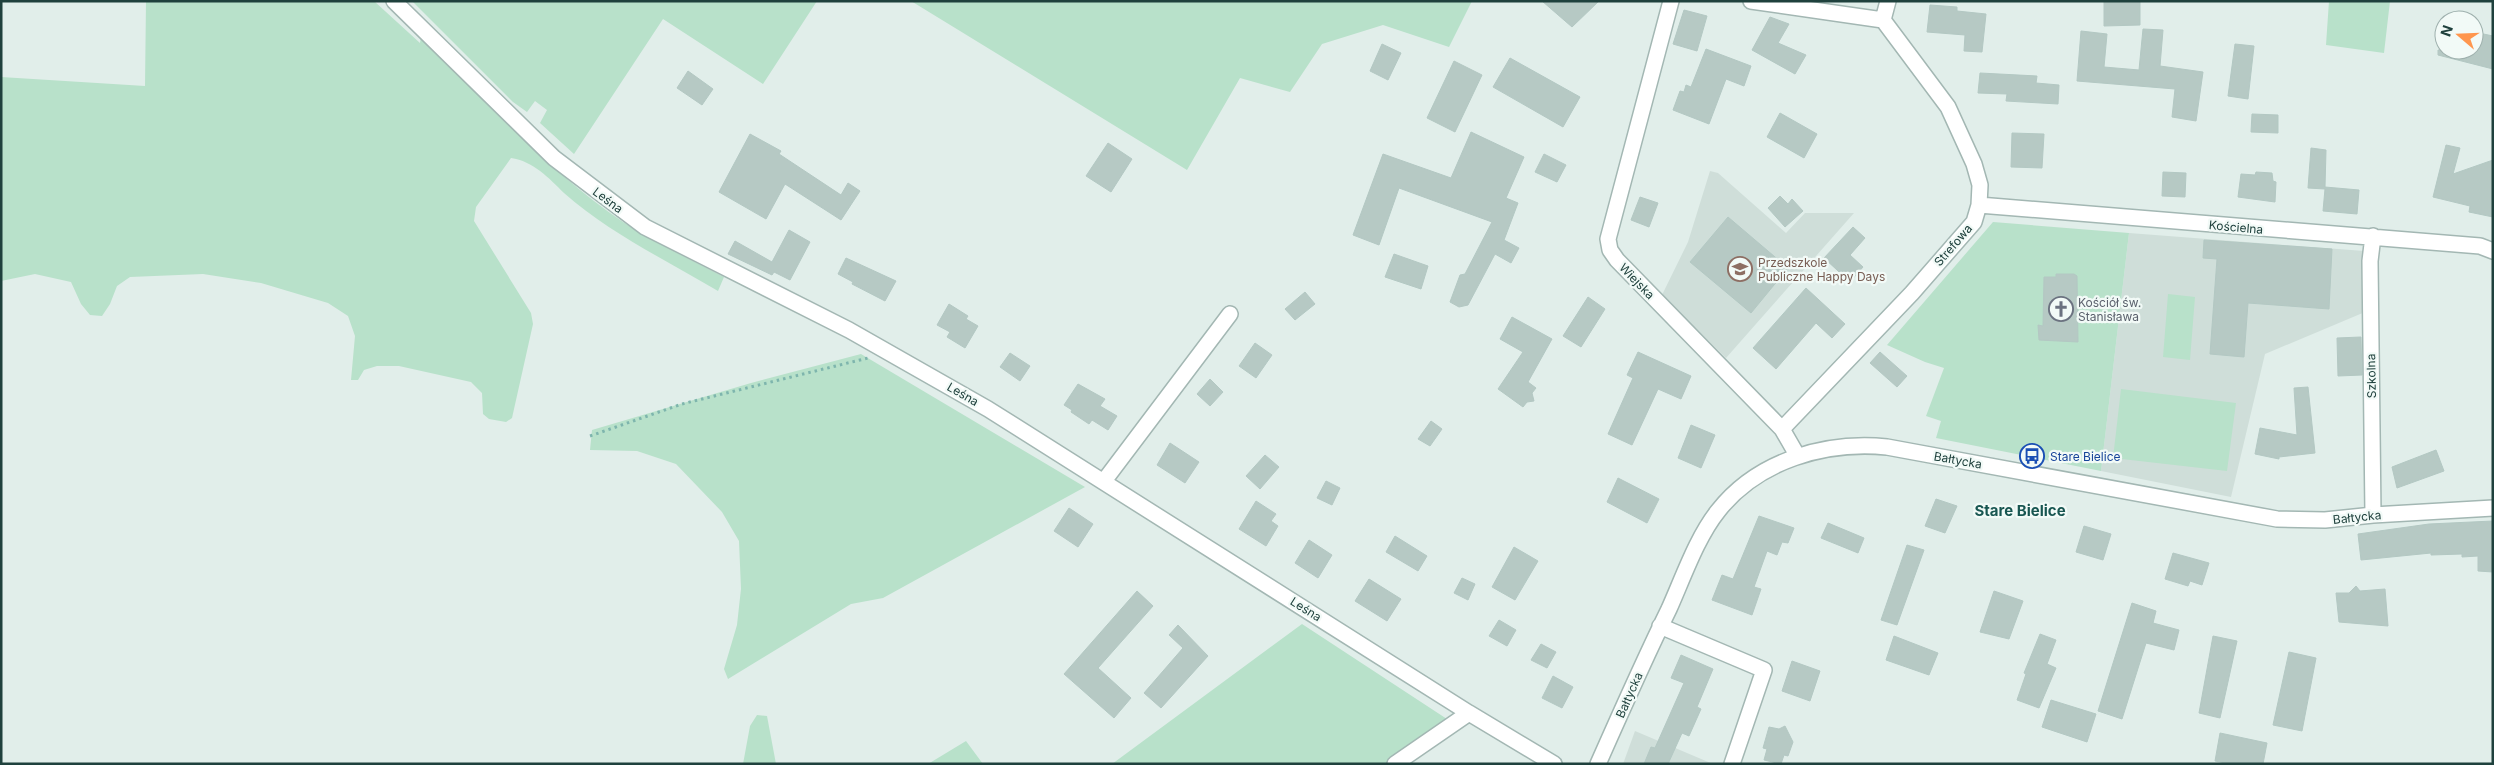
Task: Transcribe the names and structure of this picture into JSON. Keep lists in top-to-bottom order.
{
  "streets": {
    "street": [
      "Leśna",
      "Kościelna",
      "Strefowa",
      "Wiejska",
      "Szkolna",
      "Bałtycka"
    ]
  },
  "crossings": [
    ["Kościelna", "Strefowa"],
    ["Kościelna", "Szkolna"],
    ["Strefowa", "Wiejska"],
    ["Wiejska", "Bałtycka"],
    ["Szkolna", "Bałtycka"]
  ],
  "districts": ["Stare Bielice"],
  "places": {
    "school or university": ["Przedszkole Publiczne Happy Days"],
    "church": ["Kościół św. Stanisława"],
    "bus stop": ["Stare Bielice"]
  },
  "north": "left"
}
